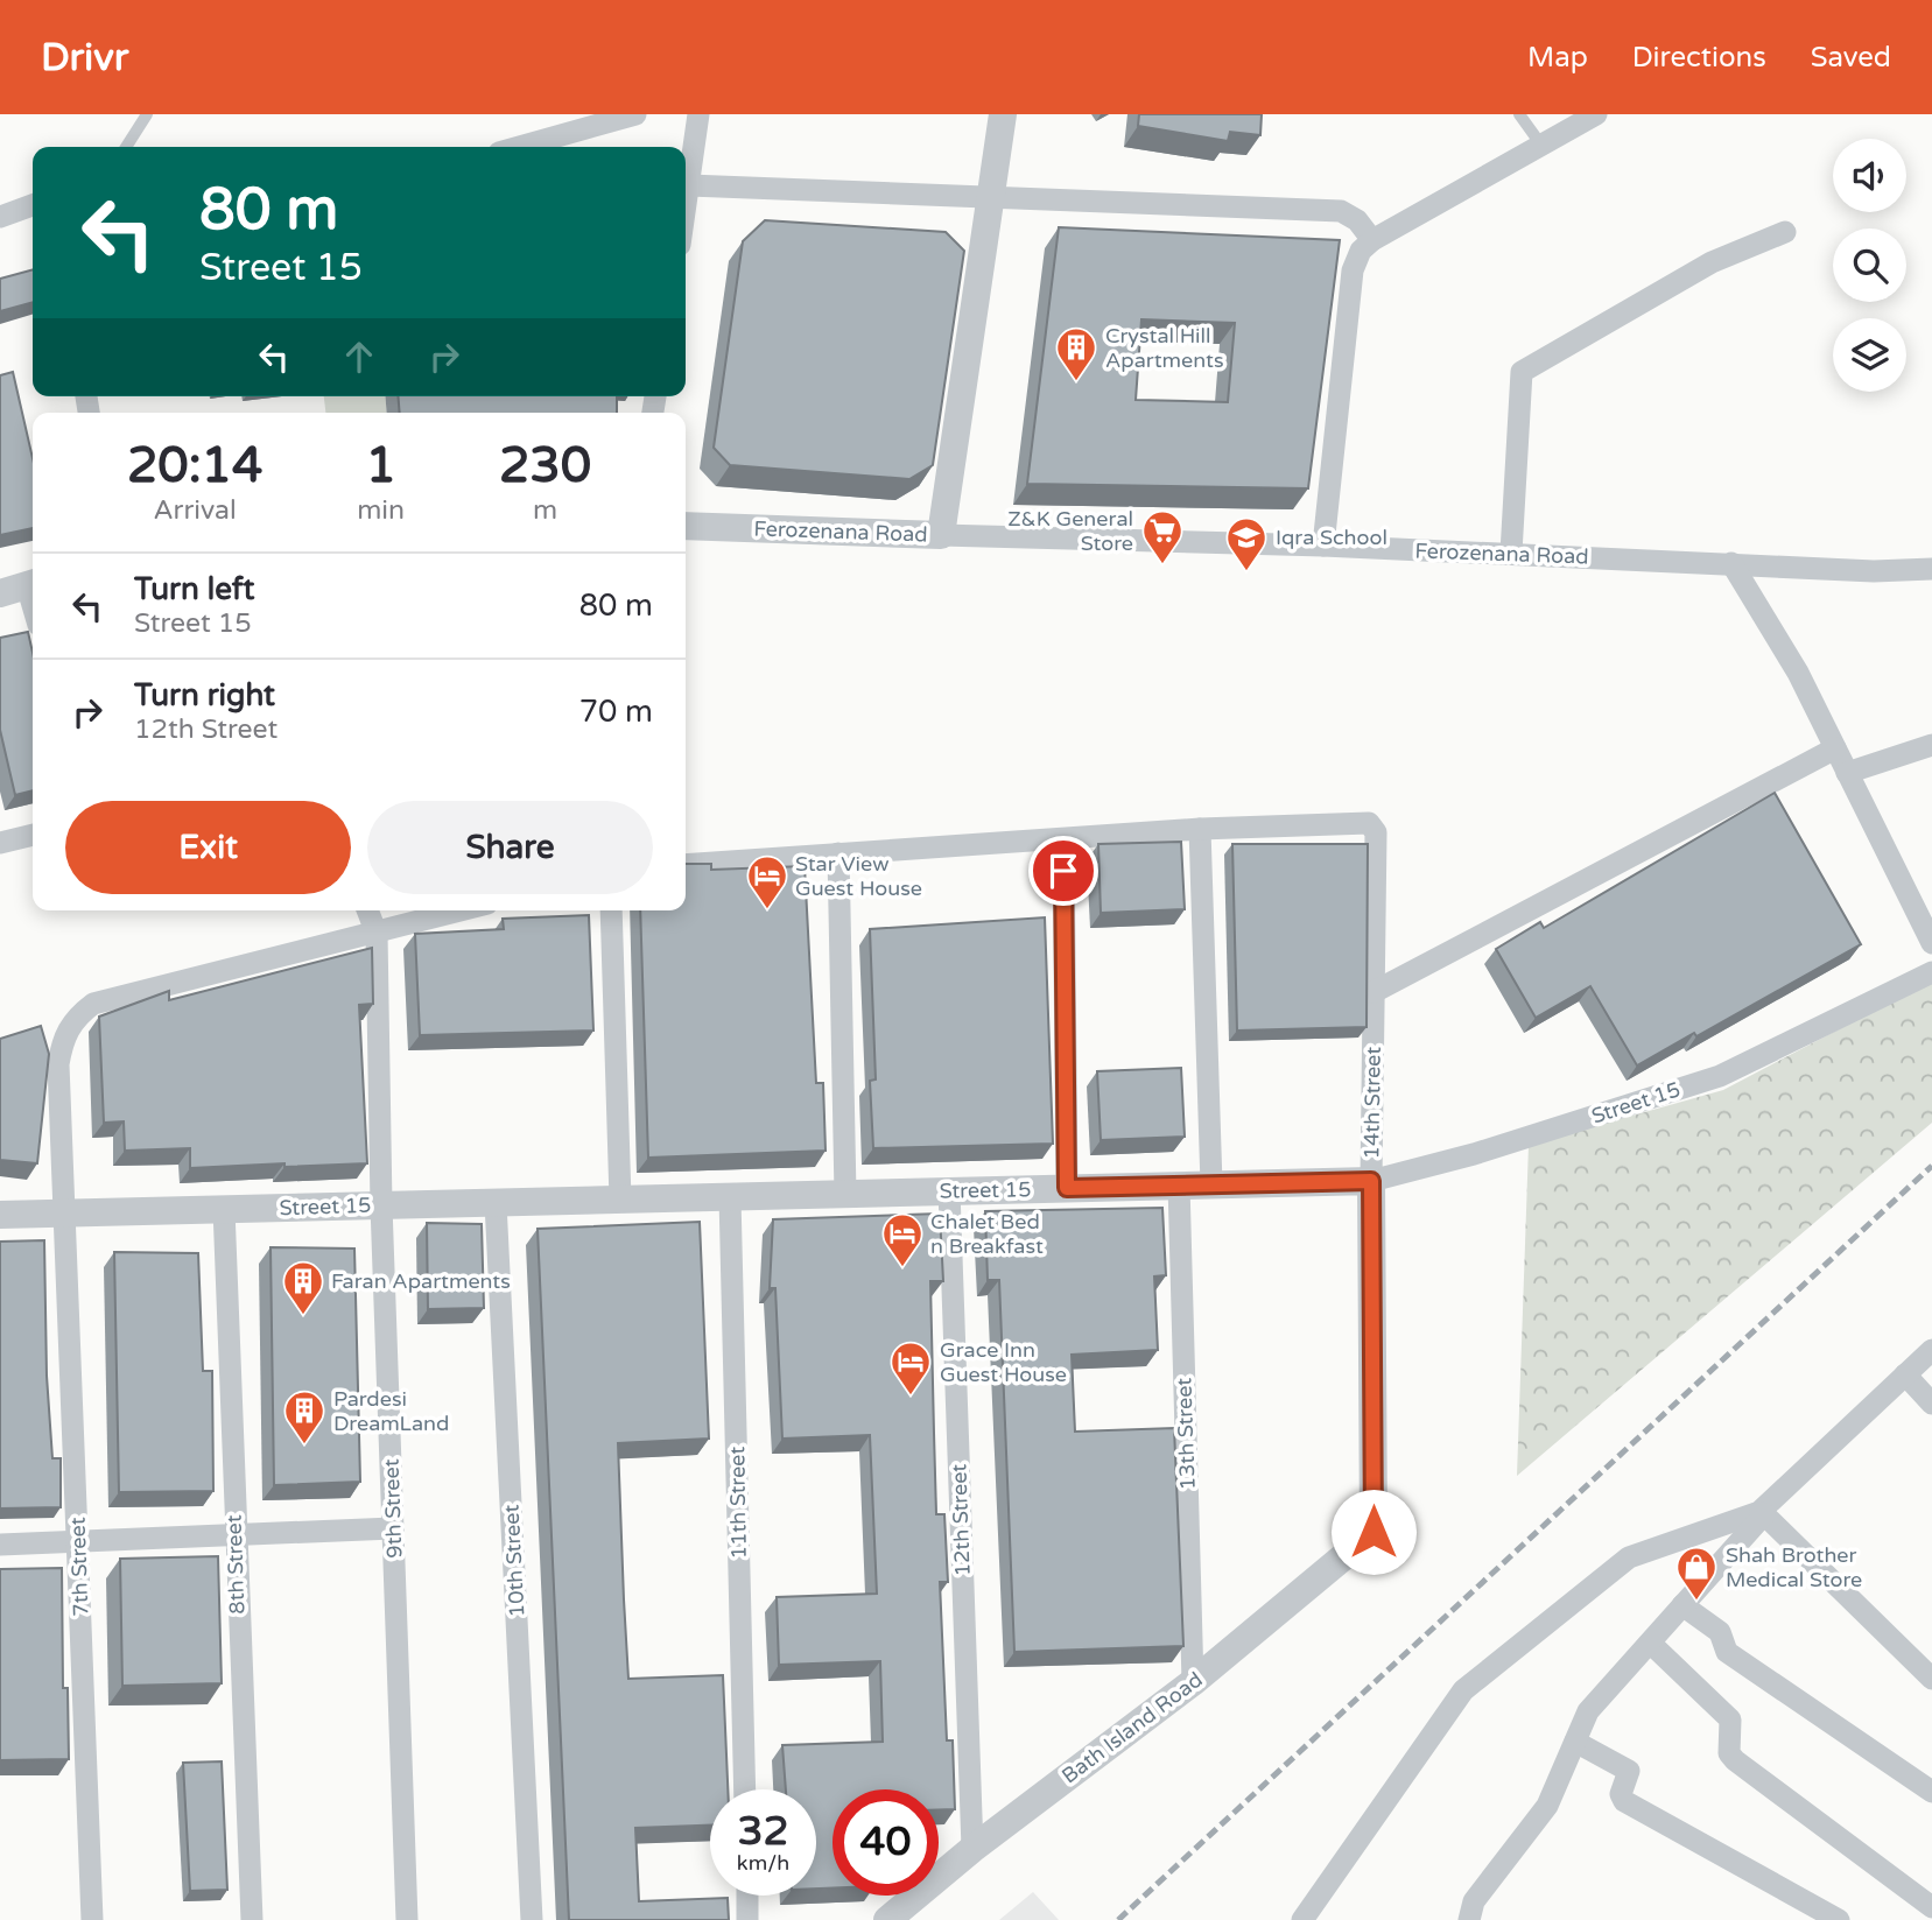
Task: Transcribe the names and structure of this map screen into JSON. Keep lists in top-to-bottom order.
{
  "streets": {
    "street": [
      "Ferozenana Road",
      "14th Street",
      "Street 15",
      "13th Street",
      "11th Street",
      "9th Street",
      "12th Street",
      "10th Street",
      "8th Street",
      "7th Street",
      "Bath Island Road"
    ]
  },
  "crossings": [
    ["14th Street", "Street 15"],
    ["14th Street", "Bath Island Road"],
    ["Street 15", "13th Street"],
    ["Street 15", "11th Street"],
    ["Street 15", "9th Street"],
    ["Street 15", "12th Street"],
    ["Street 15", "10th Street"],
    ["Street 15", "8th Street"],
    ["Street 15", "7th Street"],
    ["13th Street", "Bath Island Road"],
    ["9th Street", "7th Street"],
    ["12th Street", "Bath Island Road"]
  ],
  "places": {
    "building": ["Crystal Hill Apartments", "Faran Apartments", "Pardesi DreamLand"],
    "supermarket": ["Z&K General Store"],
    "school or university": ["Iqra School"],
    "hotel": ["Star View Guest House", "Chalet Bed n Breakfast", "Grace Inn Guest House"],
    "shop": ["Shah Brother Medical Store"]
  },
  "page": {
    "header": "Drivr",
    "nav": ["Map", "Directions", "Saved"],
    "turn": ["80 m", "Street 15"],
    "eta": [
      "20:14",
      "Arrival",
      "1",
      "min",
      "230",
      "m"
    ],
    "list": [
      {
        "name": "Turn left",
        "note": "Street 15",
        "value": "80 m"
      },
      {
        "name": "Turn right",
        "note": "12th Street",
        "value": "70 m"
      }
    ],
    "buttons": ["Exit", "Share"],
    "speed": "32 km/h",
    "limit": "40"
  }
}
